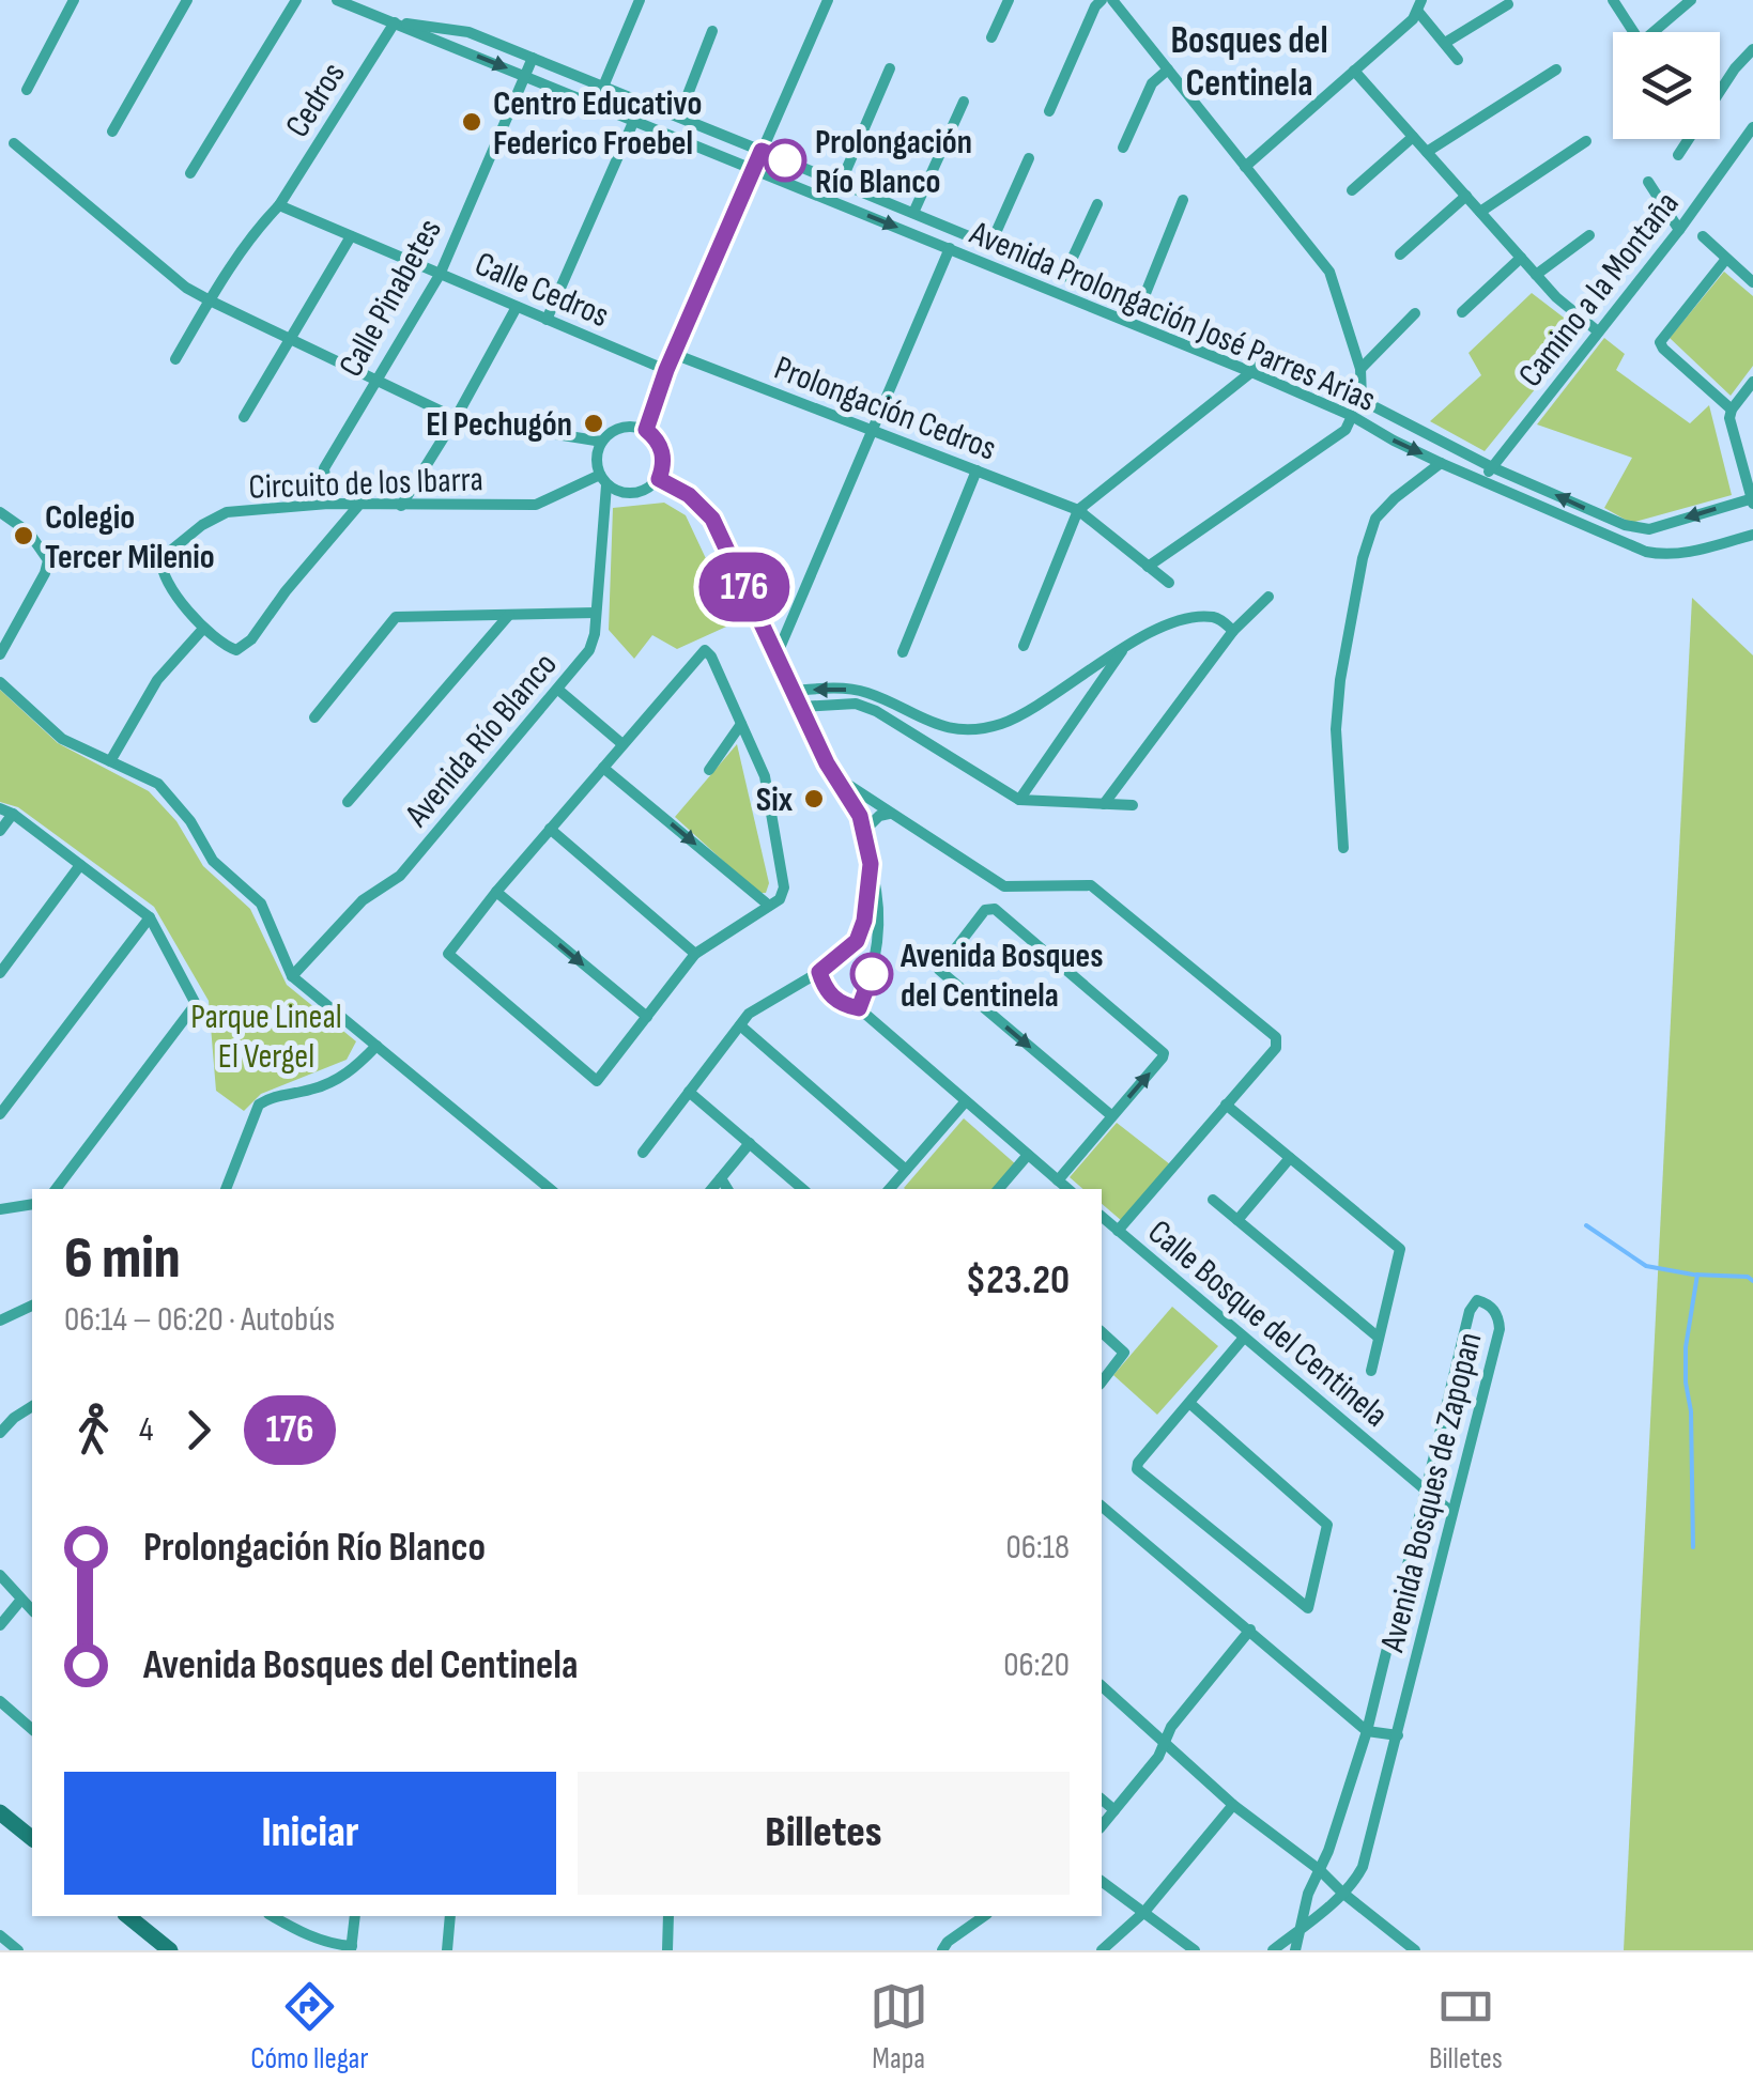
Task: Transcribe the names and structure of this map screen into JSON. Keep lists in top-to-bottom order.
{
  "streets": {
    "street": [
      "Cedros",
      "Calle Cedros",
      "Camino a la Montaña",
      "Calle Pinabetes",
      "Avenida Prolongación José Parres Arias",
      "Prolongación Cedros",
      "Circuito de los Ibarra",
      "Avenida Río Blanco",
      "Calle Bosque del Centinela",
      "Avenida Bosques de Zapopan"
    ]
  },
  "crossings": [
    ["Cedros", "Calle Cedros"],
    ["Cedros", "Avenida Prolongación José Parres Arias"],
    ["Calle Cedros", "Calle Pinabetes"],
    ["Camino a la Montaña", "Avenida Prolongación José Parres Arias"],
    ["Calle Pinabetes", "Avenida Prolongación José Parres Arias"],
    ["Calle Pinabetes", "Circuito de los Ibarra"],
    ["Circuito de los Ibarra", "Avenida Río Blanco"],
    ["Calle Bosque del Centinela", "Avenida Bosques de Zapopan"]
  ],
  "districts": ["Bosques del Centinela"],
  "parks": ["Parque Lineal El Vergel"],
  "places": [
    "Centro Educativo Federico Froebel",
    "Prolongación Río Blanco",
    "El Pechugón",
    "Colegio Tercer Milenio",
    "Six",
    "Avenida Bosques del Centinela"
  ],
  "lines": ["bus line 176"],
  "page": {
    "on_map": "176",
    "heading": ["6 min", "06:14 – 06:20 · Autobús", "$23.20"],
    "legs": ["4", "176"],
    "list": [
      {
        "name": "Prolongación Río Blanco",
        "value": "06:18"
      },
      {
        "name": "Avenida Bosques del Centinela",
        "value": "06:20"
      }
    ],
    "buttons": ["Iniciar", "Billetes"],
    "tabs": ["Cómo llegar", "Mapa", "Billetes"]
  }
}
